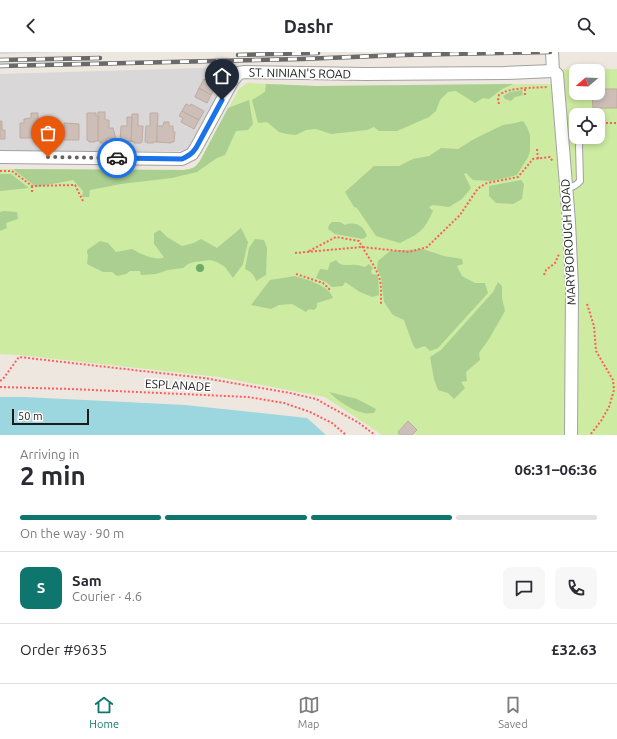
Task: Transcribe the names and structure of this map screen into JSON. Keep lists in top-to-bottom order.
{
  "streets": {
    "street": ["ST. NINIAN'S ROAD", "MARYBOROUGH ROAD"],
    "path": ["ESPLANADE"]
  },
  "crossings": [
    ["ST. NINIAN'S ROAD", "MARYBOROUGH ROAD"]
  ],
  "scale_bar": "50 m",
  "north": "left",
  "page": {
    "header": "Dashr",
    "scale": "50 m",
    "heading": ["2 min", "Arriving in", "06:31–06:36"],
    "panel": [
      "Sam",
      "Courier · 4.6",
      "Order #9635",
      "£32.63"
    ],
    "bar": "On the way · 90 m",
    "round": "S",
    "tabs": ["Home", "Map", "Saved"]
  }
}
